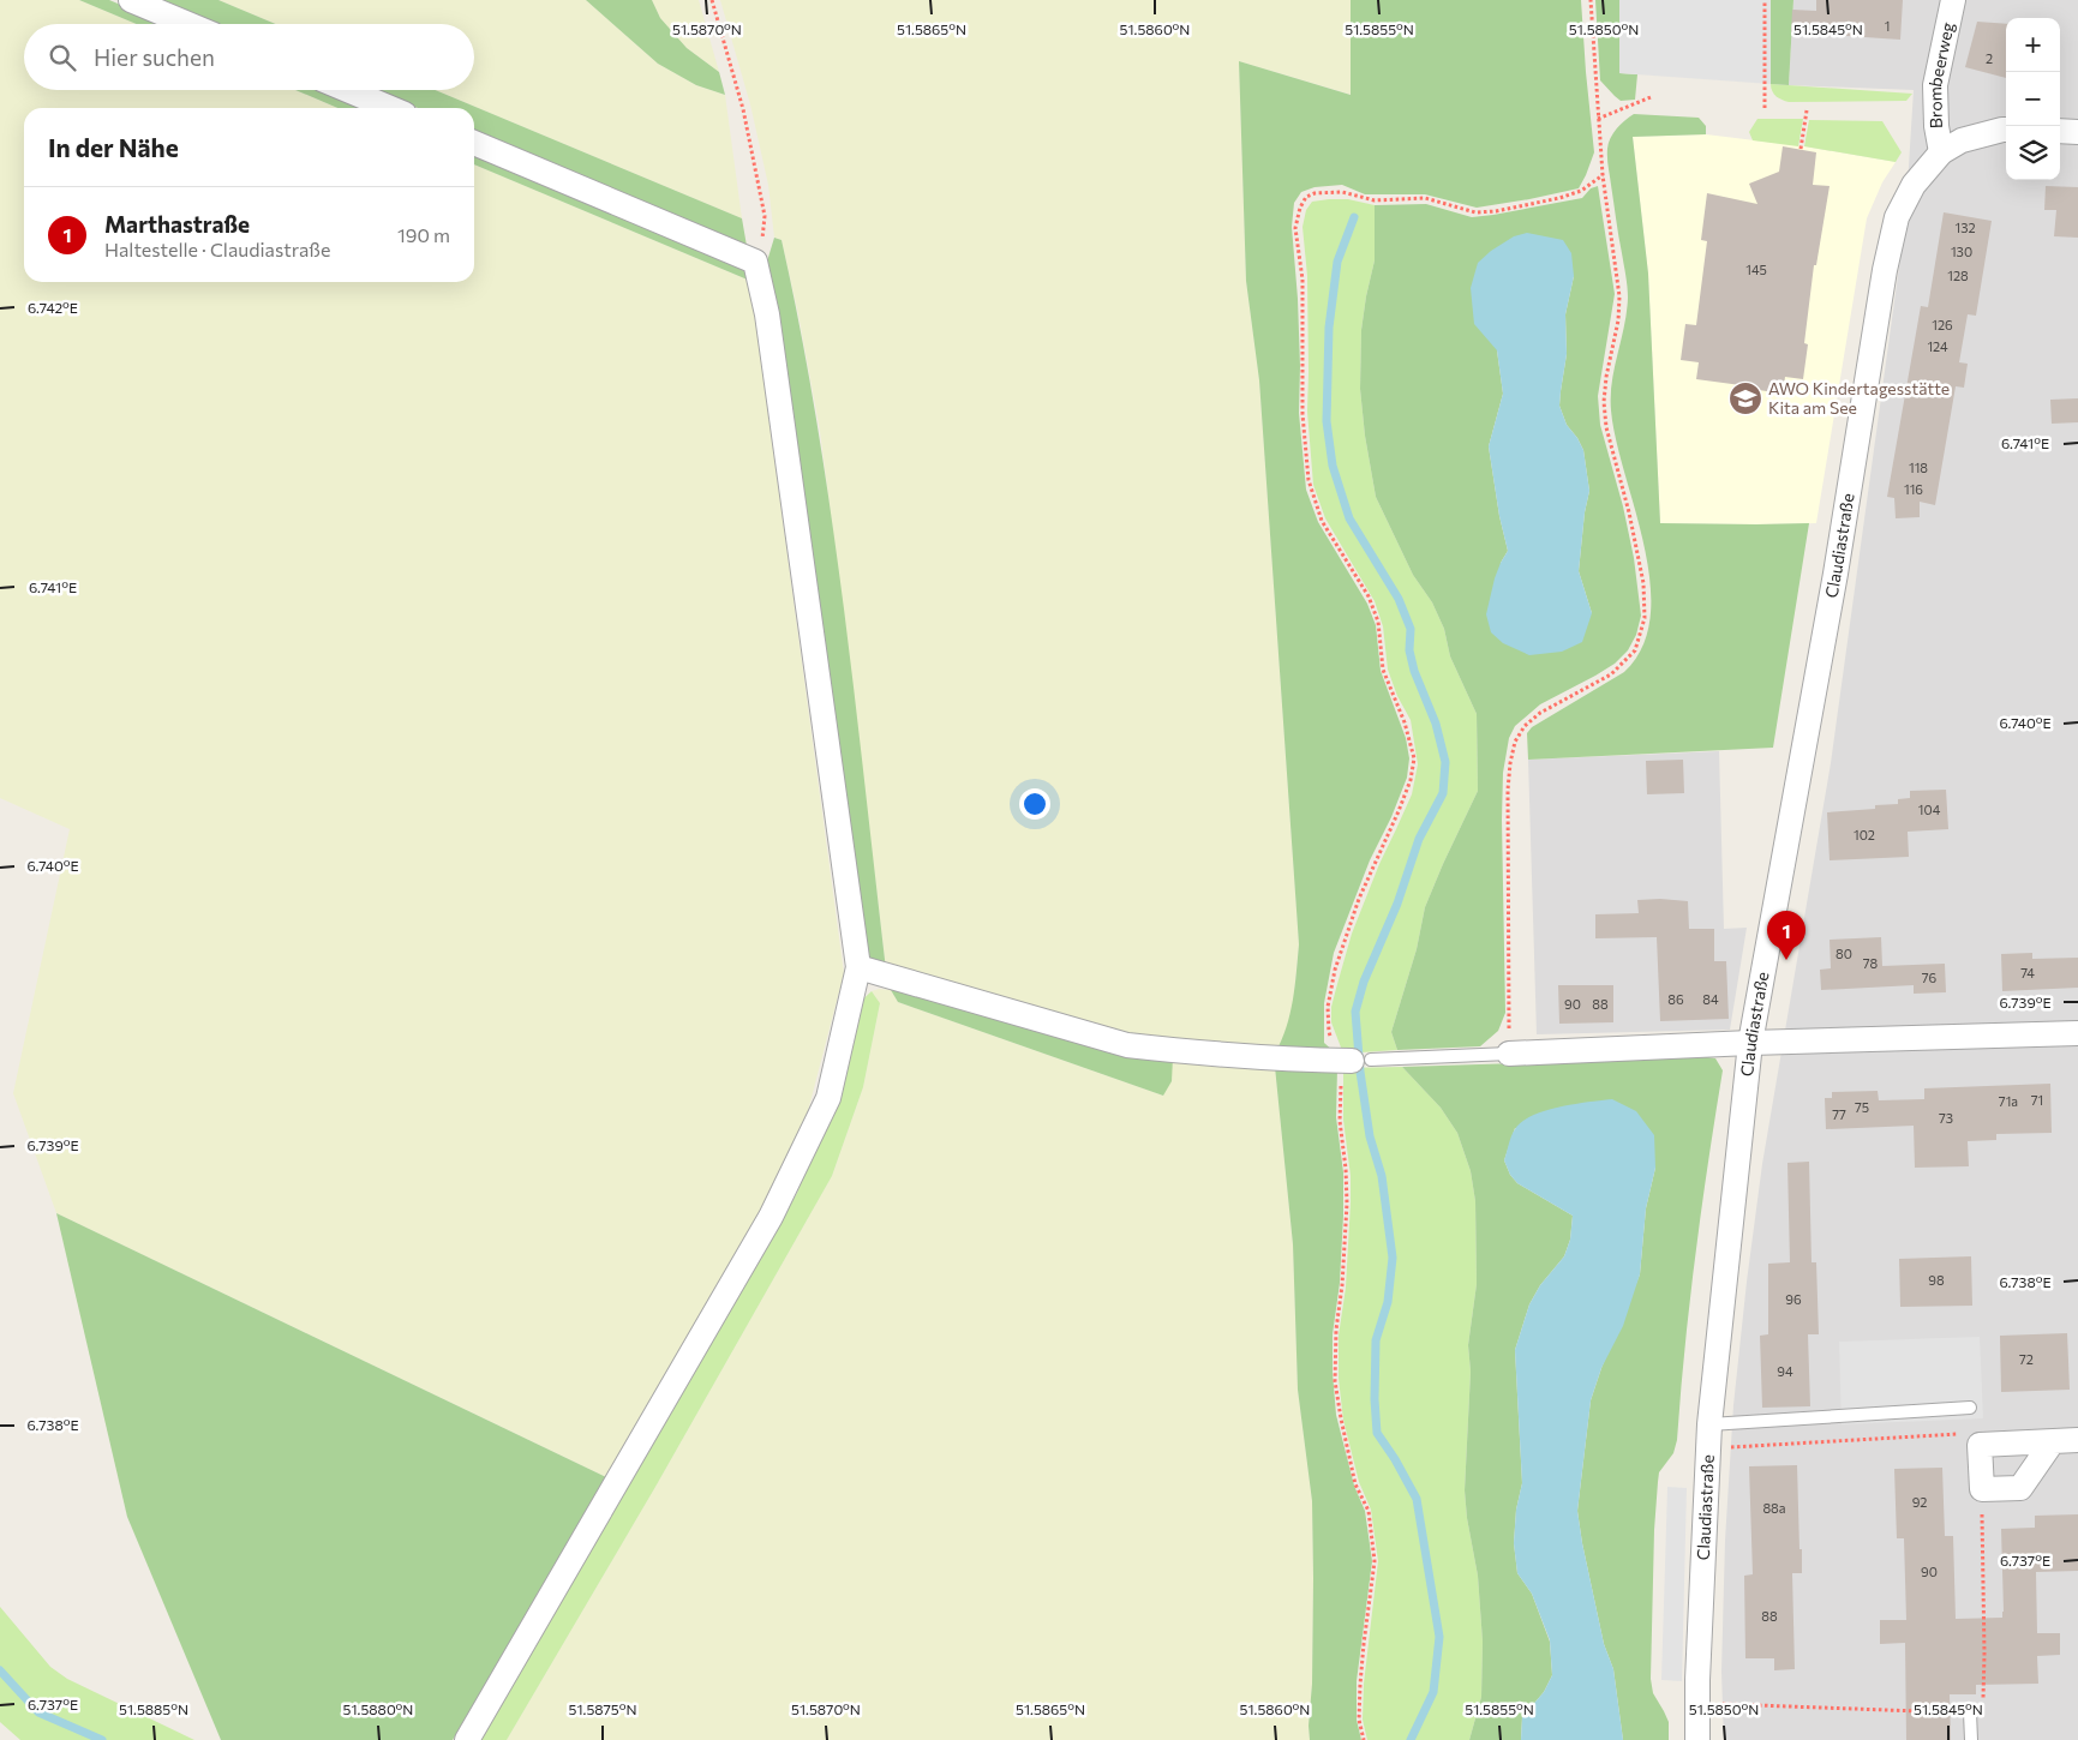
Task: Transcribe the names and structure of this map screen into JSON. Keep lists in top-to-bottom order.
{
  "streets": {
    "street": ["Brombeerweg", "Claudiastraße"]
  },
  "crossings": [
    ["Brombeerweg", "Claudiastraße"]
  ],
  "places": {
    "school or university": ["AWO Kindertagesstätte Kita am See"]
  },
  "house_numbers": [
    "1",
    "2",
    "132",
    "130",
    "145",
    "128",
    "126",
    "124",
    "118",
    "116",
    "104",
    "102",
    "80",
    "78",
    "74",
    "76",
    "86",
    "84",
    "90",
    "88",
    "71",
    "71a",
    "75",
    "77",
    "73",
    "98",
    "96",
    "72",
    "94",
    "92",
    "88a",
    "90",
    "88"
  ],
  "page": {
    "map_buttons": ["+", "−"],
    "search": "Hier suchen",
    "heading": "In der Nähe",
    "list": [
      {
        "mark": "1",
        "name": "Marthastraße",
        "note": "Haltestelle · Claudiastraße",
        "value": "190 m"
      }
    ],
    "pins": "1"
  },
  "coordinates": [
    "51.5870°N",
    "51.5865°N",
    "51.5860°N",
    "51.5855°N",
    "51.5850°N",
    "51.5845°N",
    "6.742°E",
    "6.741°E",
    "6.740°E",
    "6.739°E",
    "6.738°E",
    "6.737°E",
    "51.5885°N",
    "51.5880°N",
    "51.5875°N"
  ]
}
